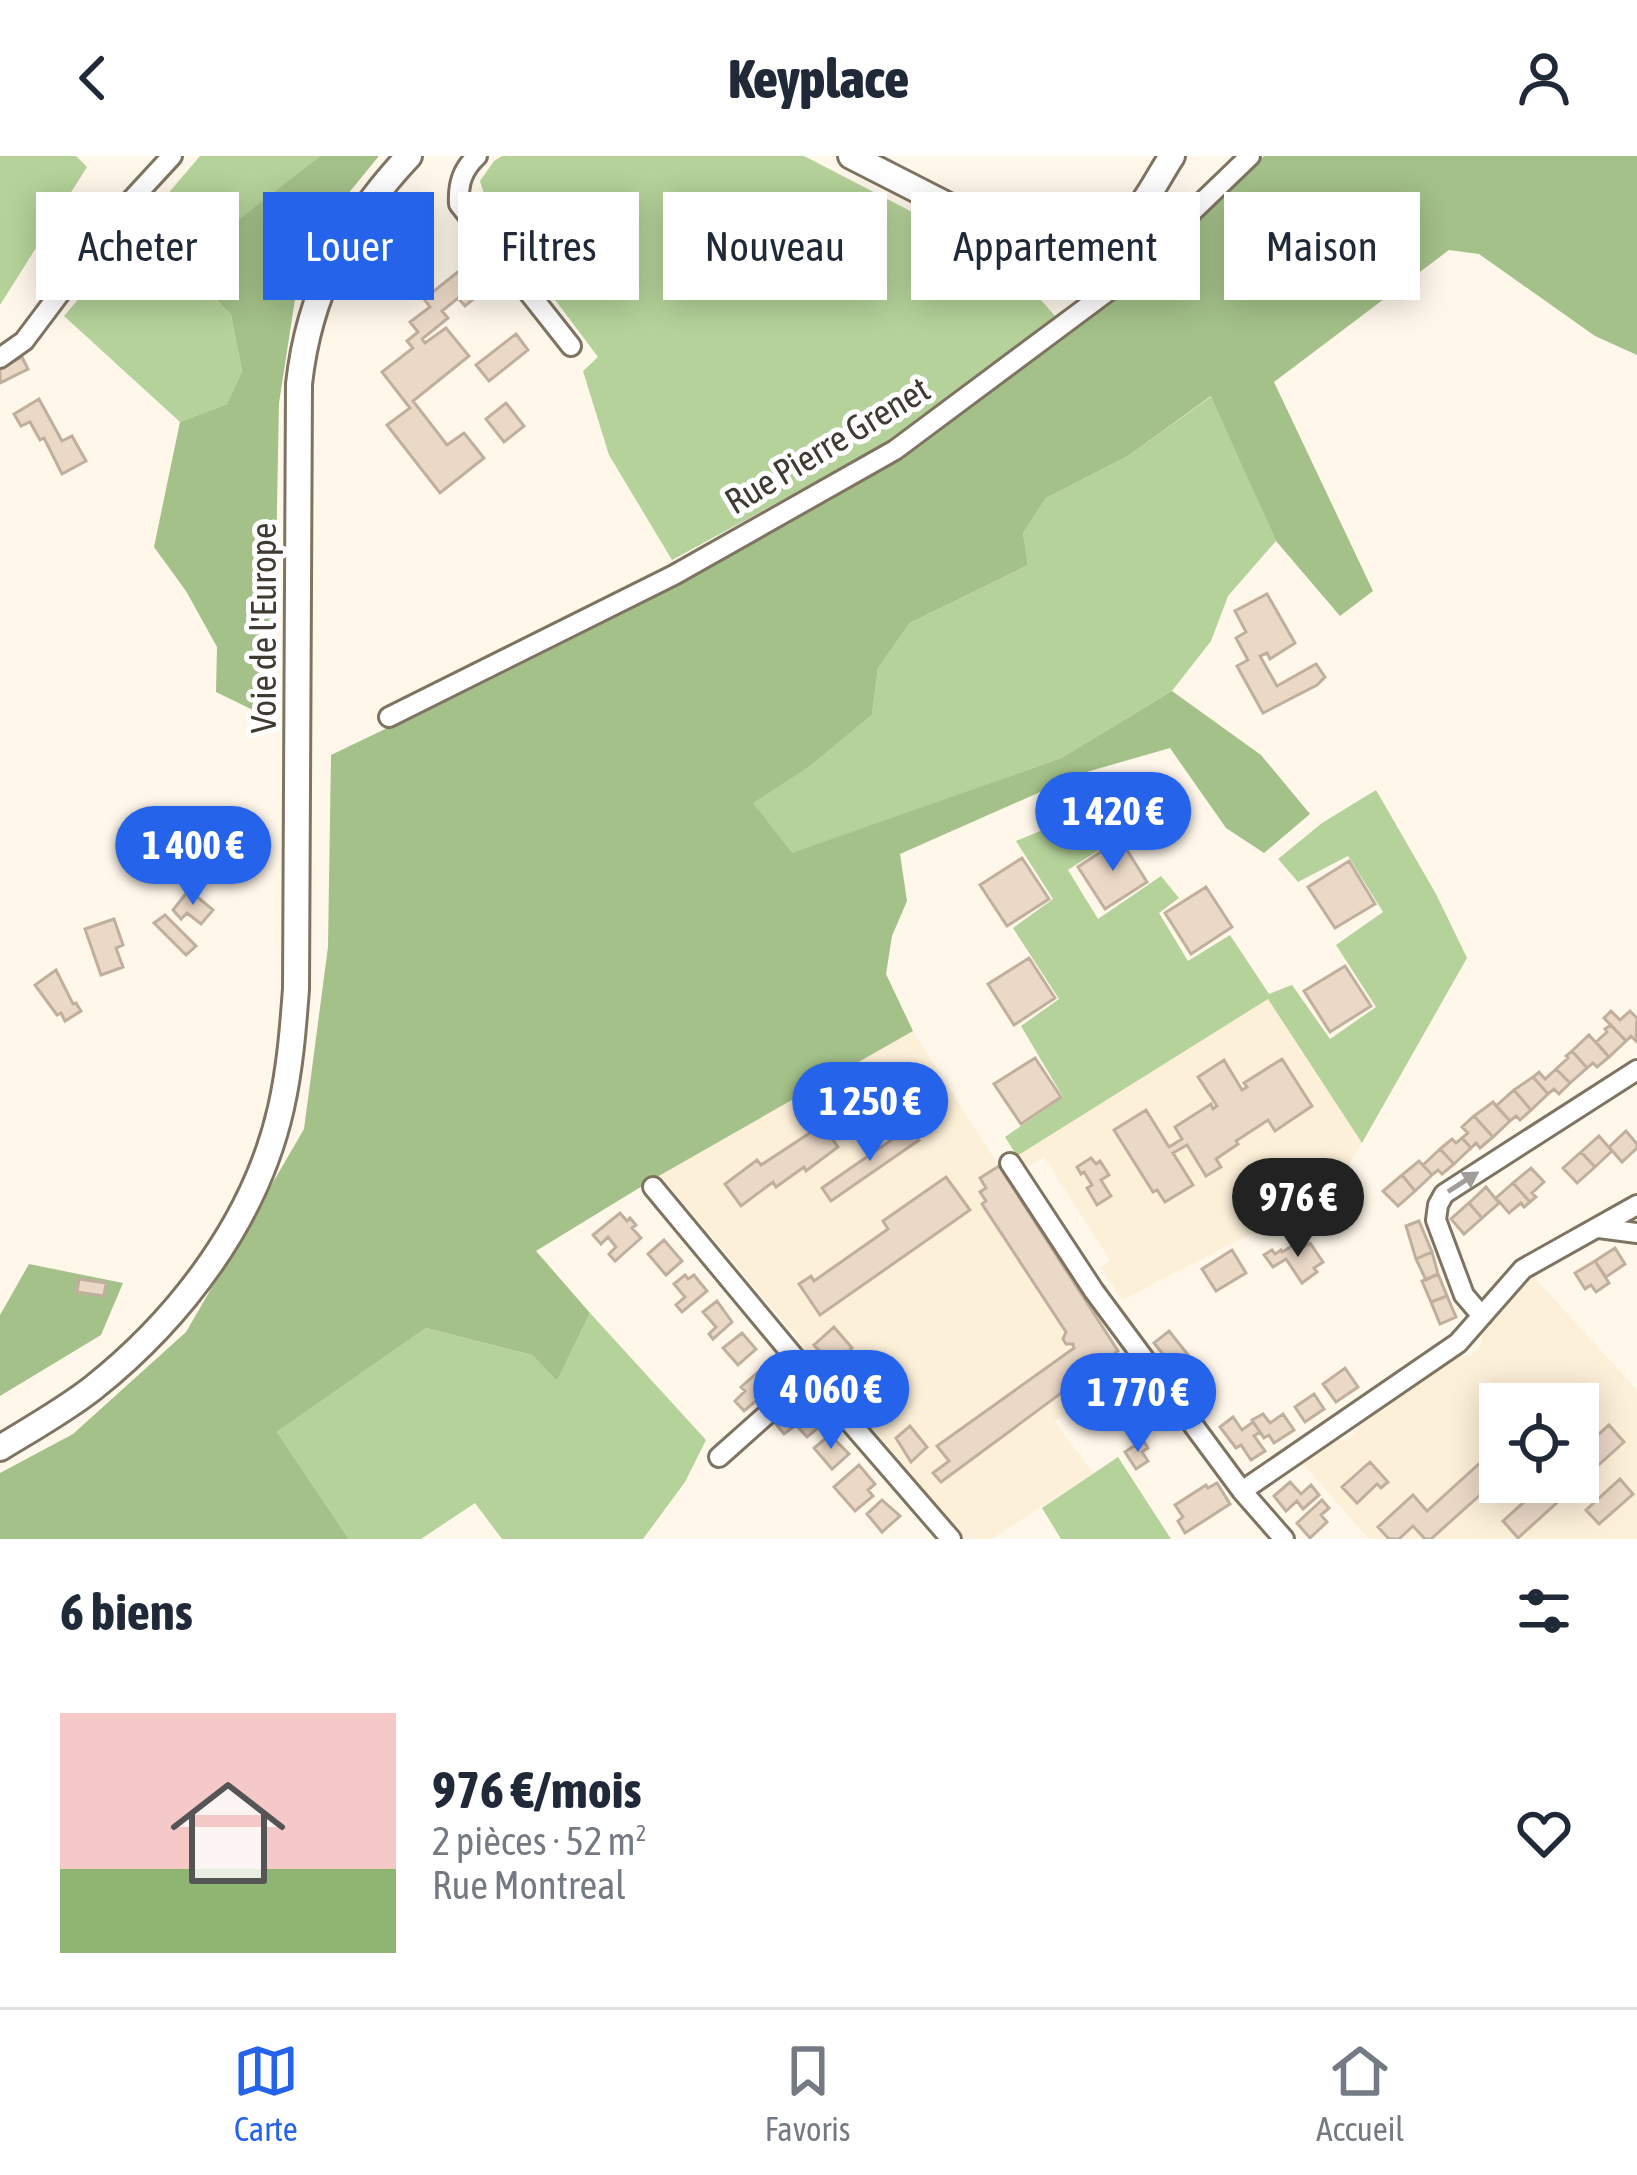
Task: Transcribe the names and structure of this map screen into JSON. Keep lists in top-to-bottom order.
{
  "streets": {
    "main road": ["Voie de l'Europe"],
    "street": ["Rue Pierre Grenet"]
  },
  "page": {
    "header": "Keyplace",
    "chip": [
      "Acheter",
      "Louer",
      "Filtres",
      "Nouveau",
      "Appartement",
      "Maison"
    ],
    "price": [
      "1 420 €",
      "1 400 €",
      "1 250 €",
      "976 €",
      "4 060 €",
      "1 770 €"
    ],
    "heading": "6 biens",
    "list": [
      {
        "name": "976 €/mois",
        "note": "2 pièces · 52 m² · Rue Montreal"
      }
    ],
    "tabs": ["Carte", "Favoris", "Accueil"]
  }
}
